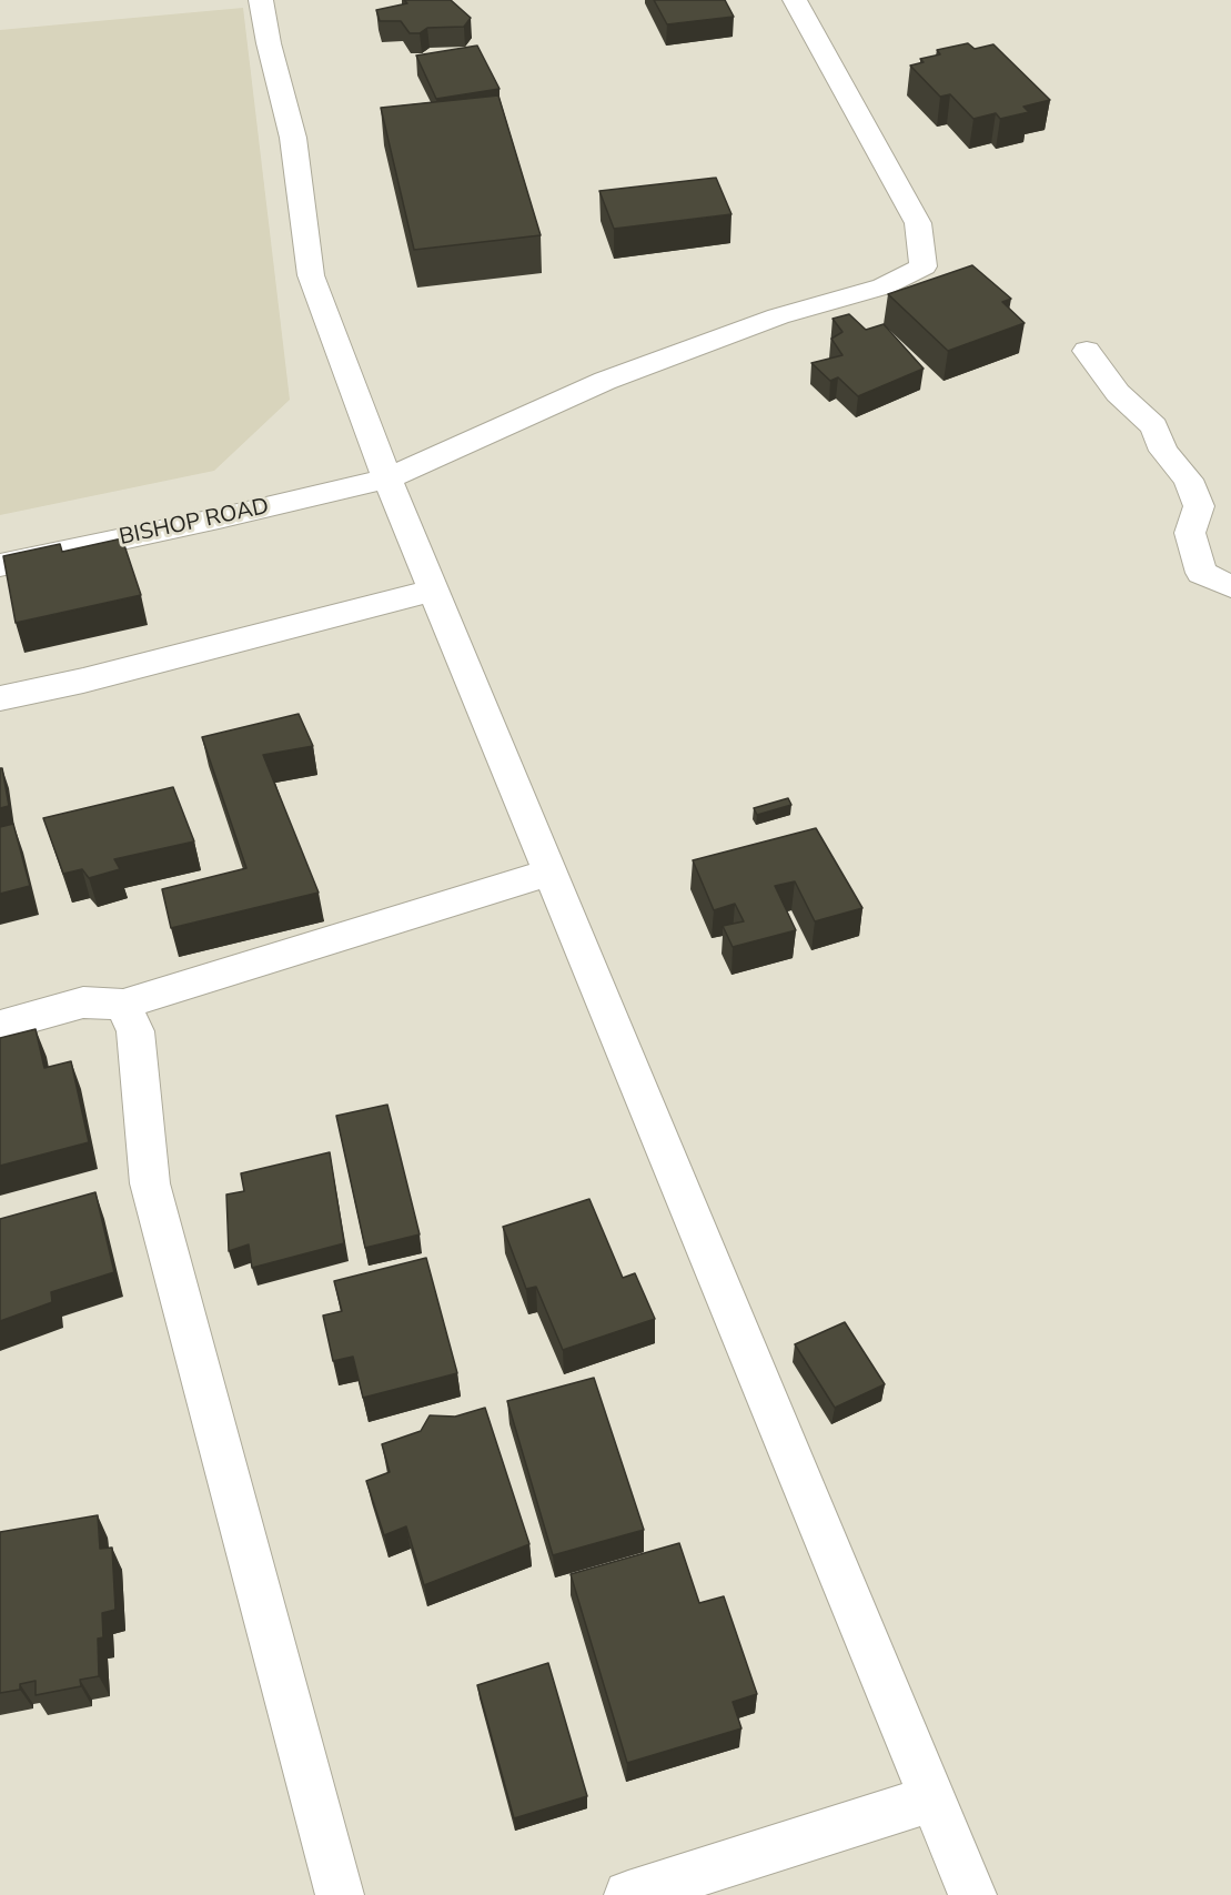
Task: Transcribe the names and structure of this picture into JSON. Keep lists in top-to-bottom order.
{
  "streets": {
    "street": ["BISHOP ROAD"]
  }
}
